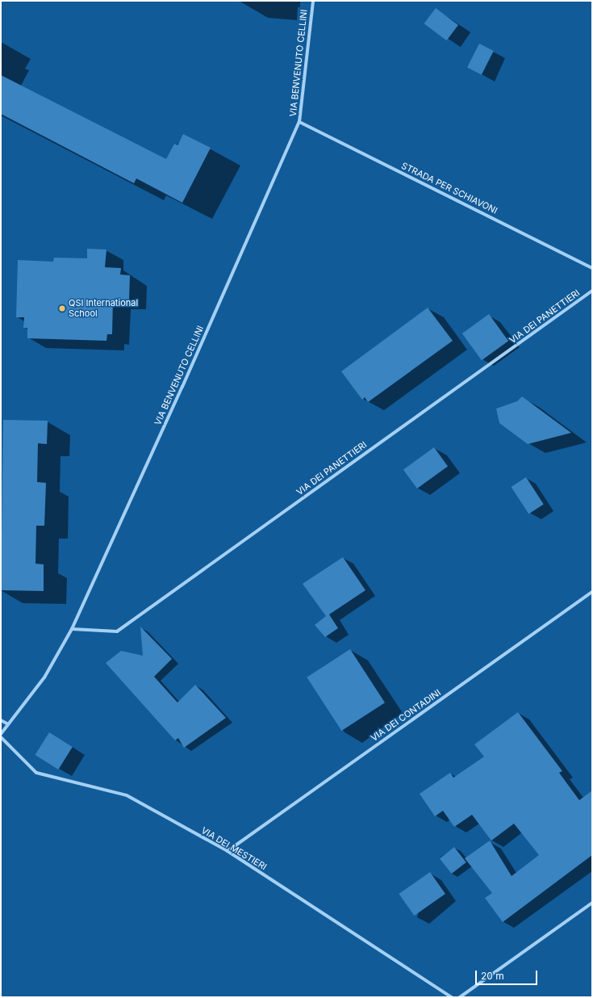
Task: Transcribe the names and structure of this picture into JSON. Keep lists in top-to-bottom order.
{
  "streets": {
    "street": [
      "VIA BENVENUTO CELLINI",
      "STRADA PER SCHIAVONI",
      "VIA DEI PANETTIERI",
      "VIA DEI CONTADINI",
      "VIA DEI MESTIERI"
    ]
  },
  "crossings": [
    ["VIA BENVENUTO CELLINI", "STRADA PER SCHIAVONI"],
    ["VIA BENVENUTO CELLINI", "VIA DEI PANETTIERI"],
    ["VIA DEI CONTADINI", "VIA DEI MESTIERI"]
  ],
  "places": ["QSI International School"],
  "scale_bar": "20 m"
}
